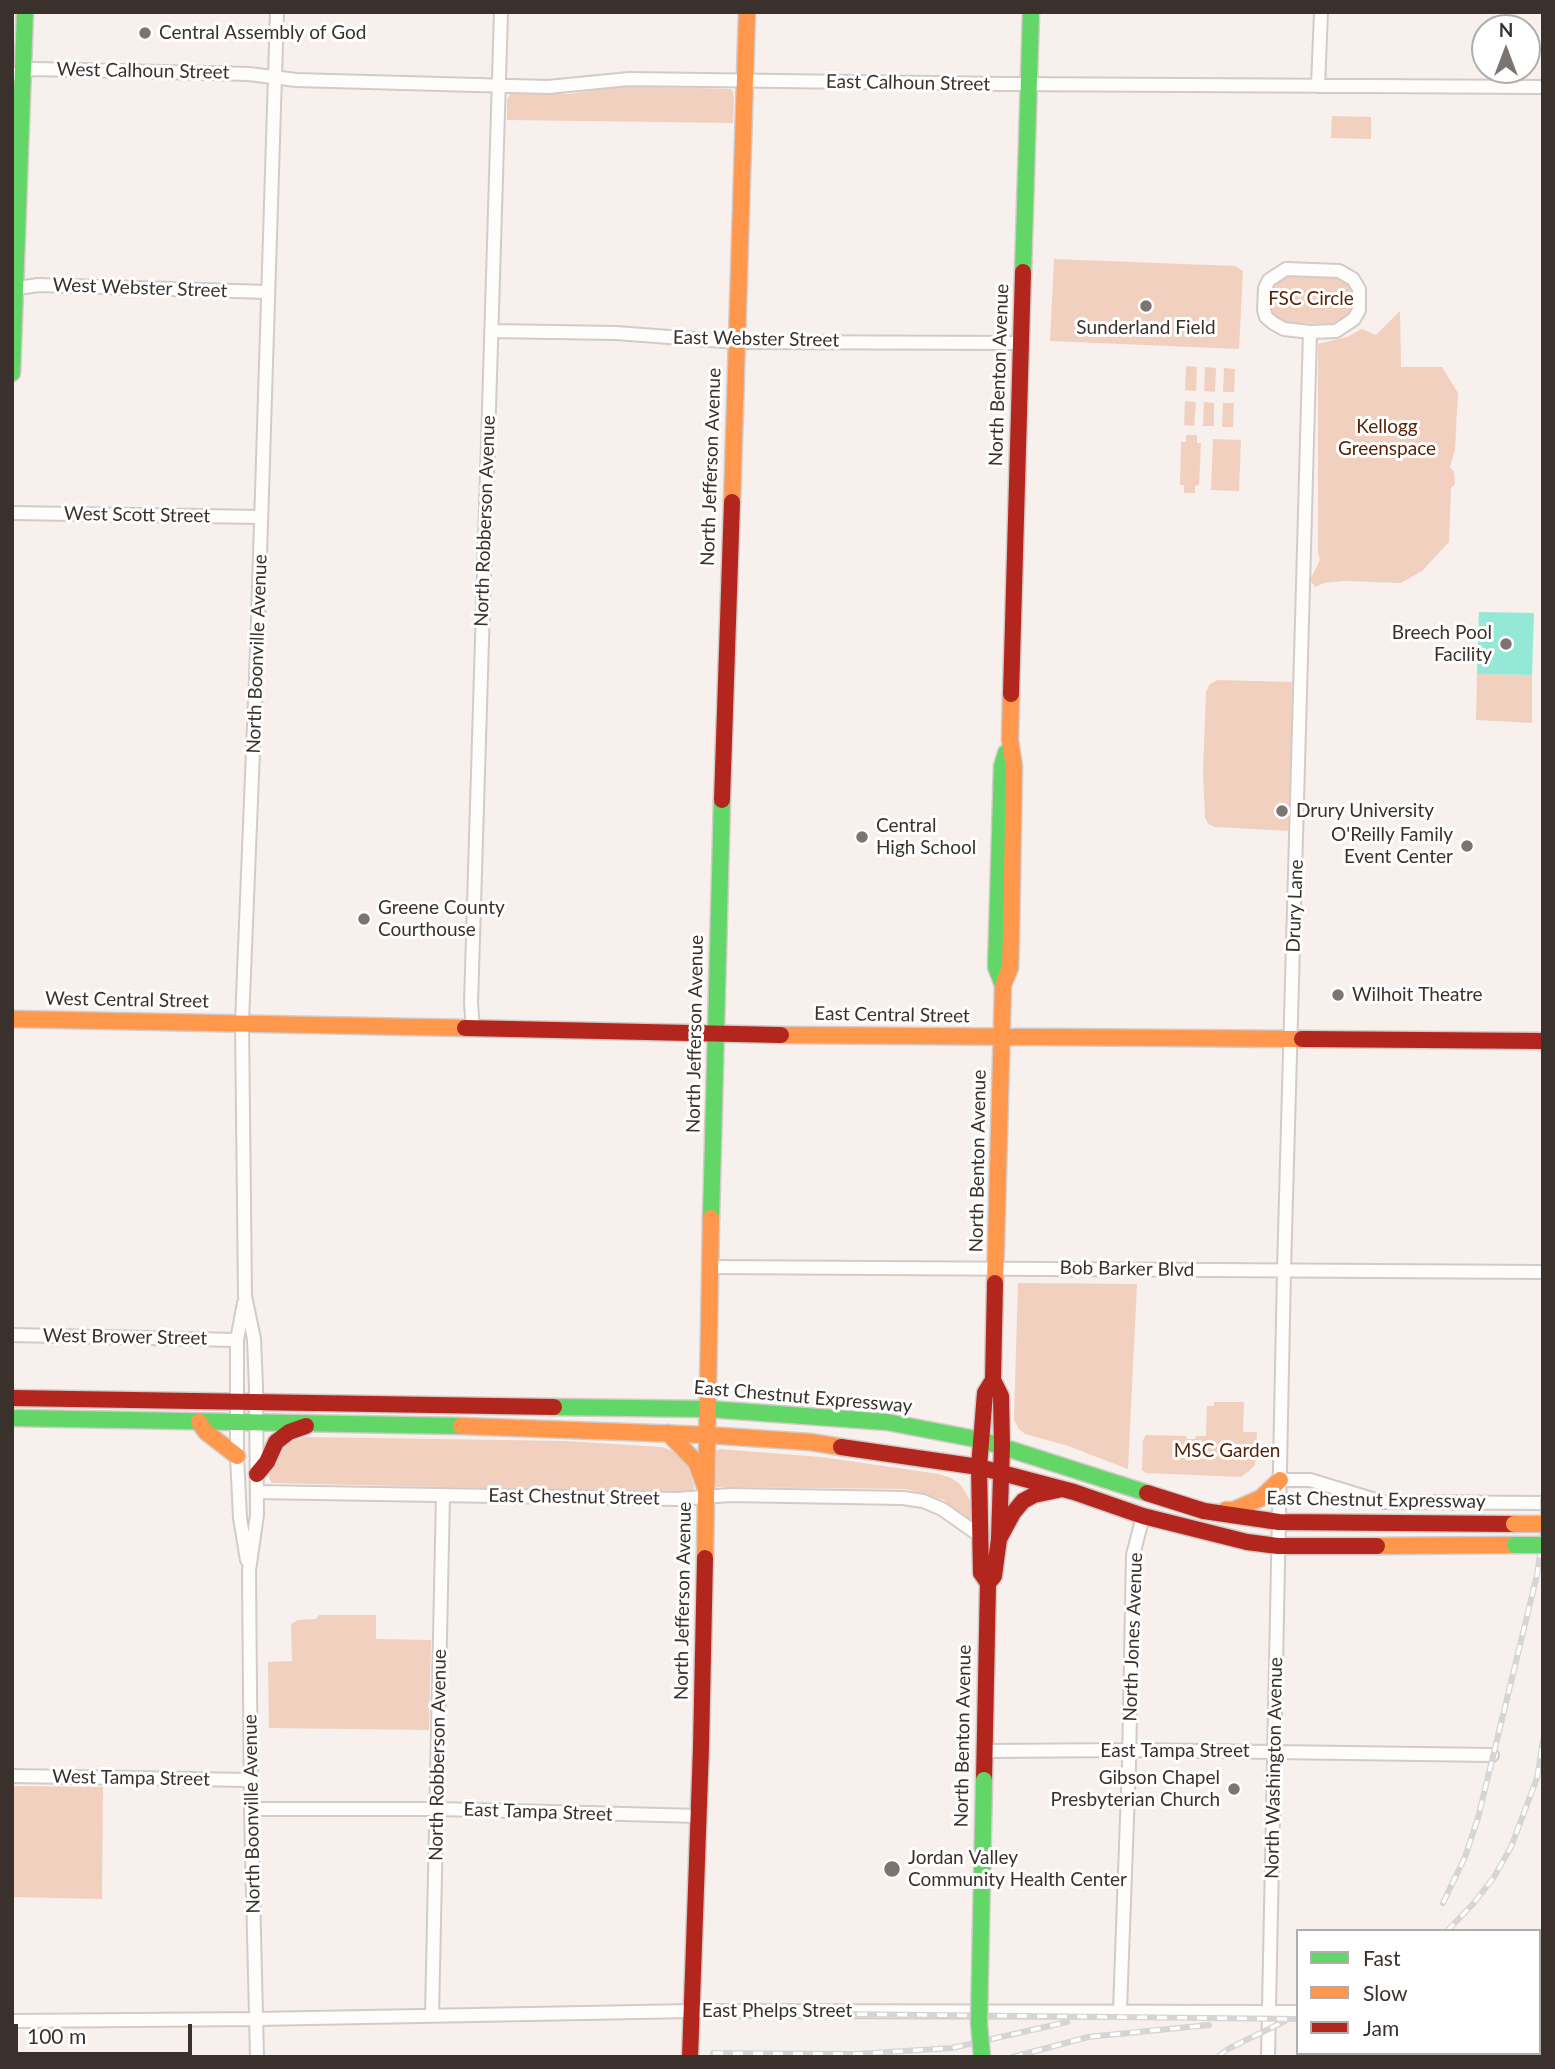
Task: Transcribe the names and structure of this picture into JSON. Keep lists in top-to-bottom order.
{
  "streets": {
    "main road": [
      "North Benton Avenue",
      "North Jefferson Avenue",
      "West Central Street",
      "East Central Street",
      "East Chestnut Expressway"
    ],
    "street": [
      "West Calhoun Street",
      "East Calhoun Street",
      "West Webster Street",
      "East Webster Street",
      "West Scott Street",
      "North Robberson Avenue",
      "North Boonville Avenue",
      "Drury Lane",
      "Bob Barker Blvd",
      "West Brower Street",
      "East Chestnut Street",
      "North Jones Avenue",
      "East Tampa Street",
      "North Washington Avenue",
      "West Tampa Street",
      "East Phelps Street"
    ]
  },
  "crossings": [
    ["West Calhoun Street", "East Calhoun Street"],
    ["West Calhoun Street", "North Boonville Avenue"],
    ["East Calhoun Street", "North Benton Avenue"],
    ["East Calhoun Street", "North Jefferson Avenue"],
    ["East Calhoun Street", "North Robberson Avenue"],
    ["East Calhoun Street", "North Boonville Avenue"],
    ["West Webster Street", "North Boonville Avenue"],
    ["East Webster Street", "North Benton Avenue"],
    ["East Webster Street", "North Jefferson Avenue"],
    ["East Webster Street", "North Robberson Avenue"],
    ["North Benton Avenue", "East Central Street"],
    ["North Benton Avenue", "Bob Barker Blvd"],
    ["North Benton Avenue", "East Chestnut Expressway"],
    ["North Benton Avenue", "East Chestnut Street"],
    ["North Benton Avenue", "East Tampa Street"],
    ["North Jefferson Avenue", "East Central Street"],
    ["North Jefferson Avenue", "Bob Barker Blvd"],
    ["North Jefferson Avenue", "East Chestnut Expressway"],
    ["North Jefferson Avenue", "East Chestnut Street"],
    ["North Jefferson Avenue", "East Tampa Street"],
    ["North Jefferson Avenue", "East Phelps Street"],
    ["West Scott Street", "North Boonville Avenue"],
    ["North Robberson Avenue", "East Central Street"],
    ["North Robberson Avenue", "East Chestnut Street"],
    ["North Robberson Avenue", "East Tampa Street"],
    ["North Robberson Avenue", "East Phelps Street"],
    ["North Boonville Avenue", "West Central Street"],
    ["North Boonville Avenue", "East Central Street"],
    ["North Boonville Avenue", "West Brower Street"],
    ["North Boonville Avenue", "East Chestnut Expressway"],
    ["North Boonville Avenue", "East Chestnut Street"],
    ["North Boonville Avenue", "East Tampa Street"],
    ["North Boonville Avenue", "West Tampa Street"],
    ["North Boonville Avenue", "East Phelps Street"],
    ["Drury Lane", "East Central Street"],
    ["Drury Lane", "Bob Barker Blvd"],
    ["Drury Lane", "North Washington Avenue"],
    ["West Central Street", "East Central Street"],
    ["East Chestnut Expressway", "North Washington Avenue"],
    ["North Jones Avenue", "East Tampa Street"],
    ["North Jones Avenue", "East Phelps Street"],
    ["East Tampa Street", "North Washington Avenue"],
    ["North Washington Avenue", "East Phelps Street"]
  ],
  "parks": ["FSC Circle", "Kellogg Greenspace", "MSC Garden"],
  "places": [
    "Central Assembly of God",
    "Sunderland Field",
    "Breech Pool Facility",
    "Drury University",
    "Central High School",
    "O'Reilly Family Event Center",
    "Greene County Courthouse",
    "Wilhoit Theatre",
    "Gibson Chapel Presbyterian Church",
    "Jordan Valley Community Health Center"
  ],
  "legend": ["Fast", "Slow", "Jam"],
  "scale_bar": "100 m",
  "north": "top"
}
